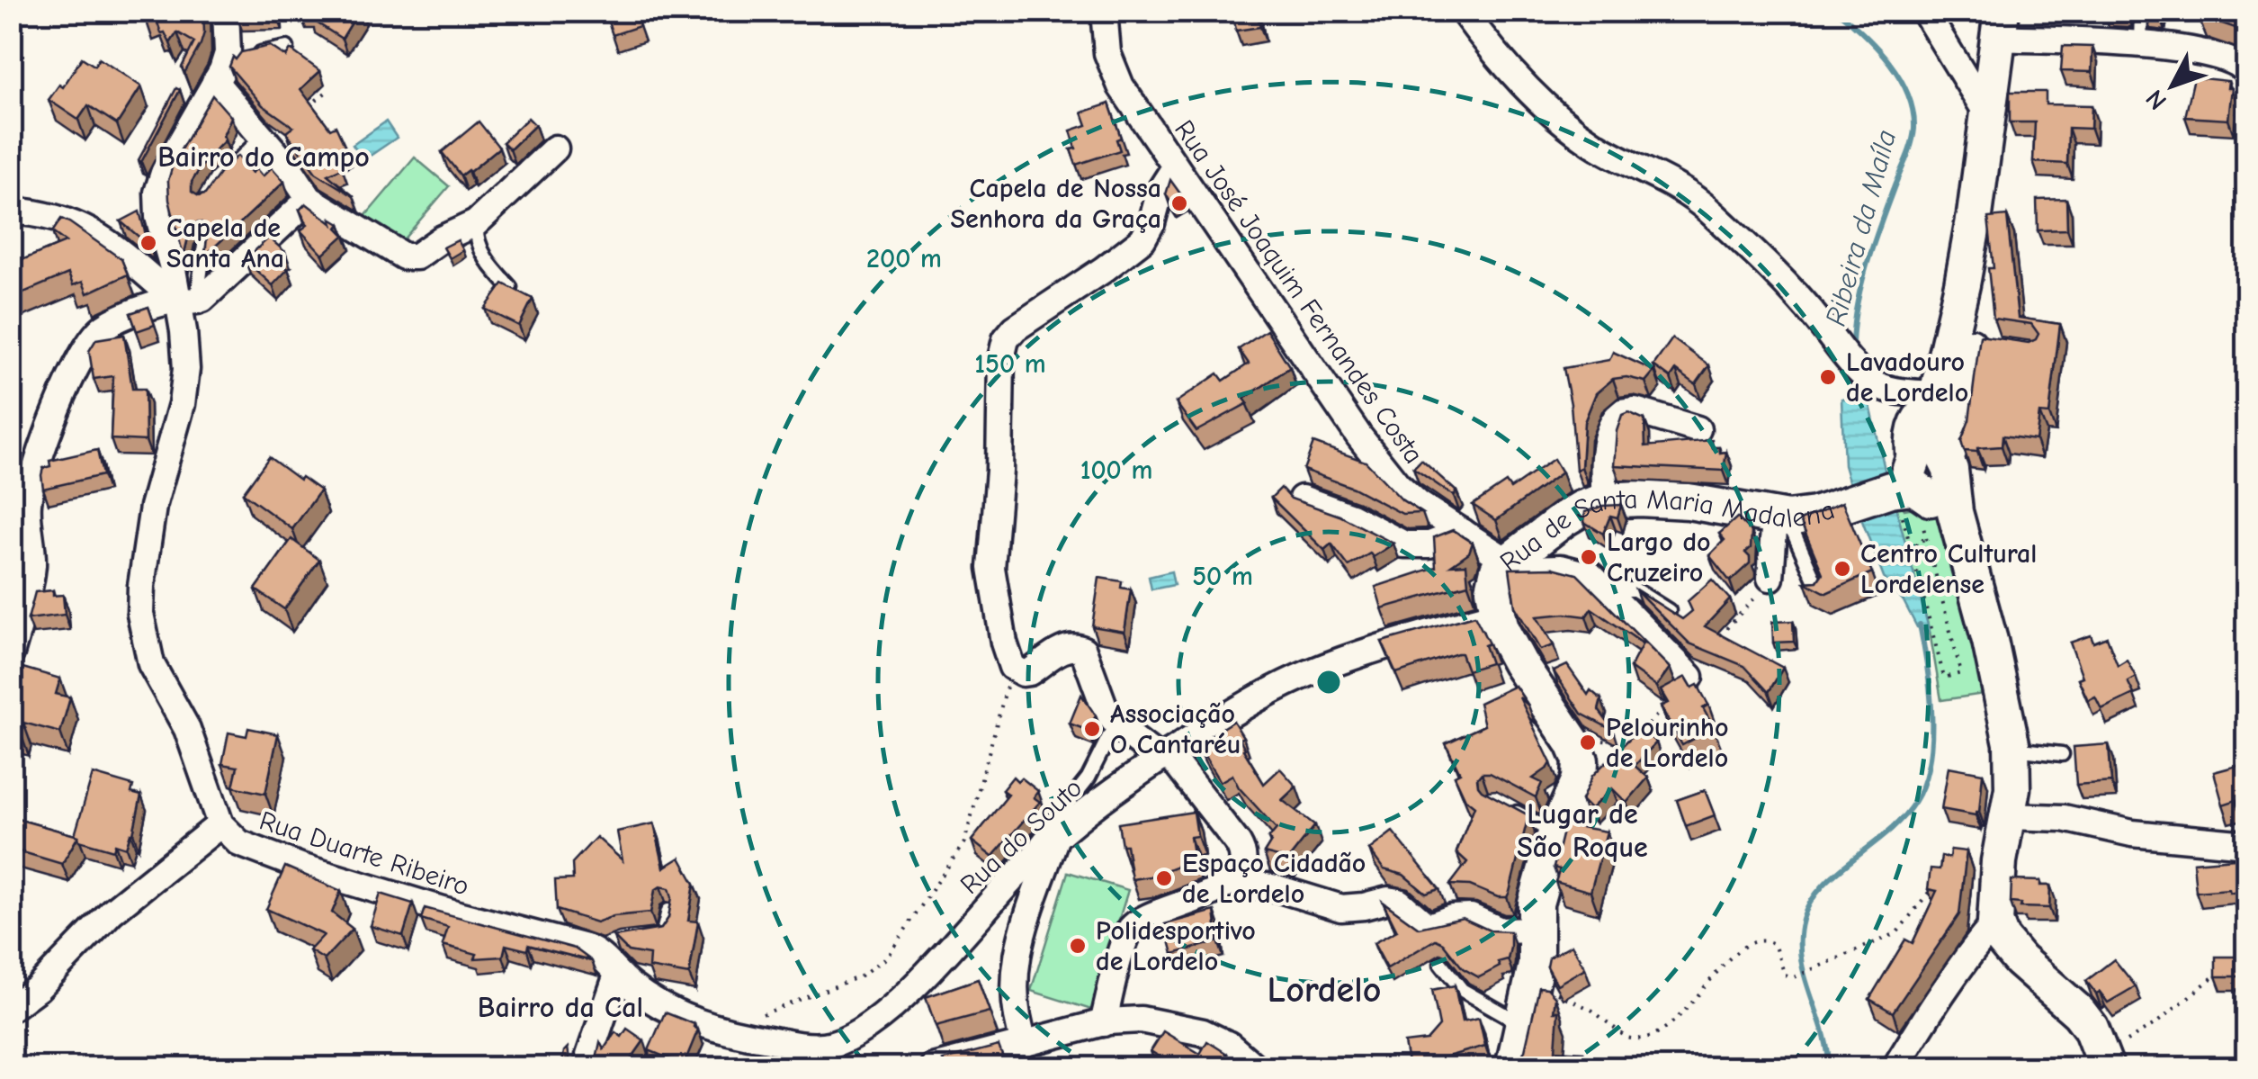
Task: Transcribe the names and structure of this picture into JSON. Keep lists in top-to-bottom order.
{
  "streets": {
    "main road": ["Rua de Santa Maria Madalena"],
    "street": ["Rua José Joaquim Fernandes Costa", "Rua do Souto", "Rua Duarte Ribeiro"]
  },
  "crossings": [
    ["Rua José Joaquim Fernandes Costa", "Rua de Santa Maria Madalena"],
    ["Rua de Santa Maria Madalena", "Rua do Souto"],
    ["Rua do Souto", "Rua Duarte Ribeiro"]
  ],
  "districts": [
    "Bairro do Campo",
    "Lugar de São Roque",
    "Lordelo",
    "Bairro da Cal"
  ],
  "water": ["Ribeira da Maíla"],
  "places": [
    "Capela de Nossa Senhora da Graça",
    "Capela de Santa Ana",
    "Lavadouro de Lordelo",
    "Largo do Cruzeiro",
    "Centro Cultural Lordelense",
    "Associação O Cantaréu",
    "Pelourinho de Lordelo",
    "Espaço Cidadão de Lordelo",
    "Polidesportivo de Lordelo"
  ],
  "north": "bottom left",
  "rings": [
    "200 m",
    "150 m",
    "100 m",
    "50 m"
  ]
}
